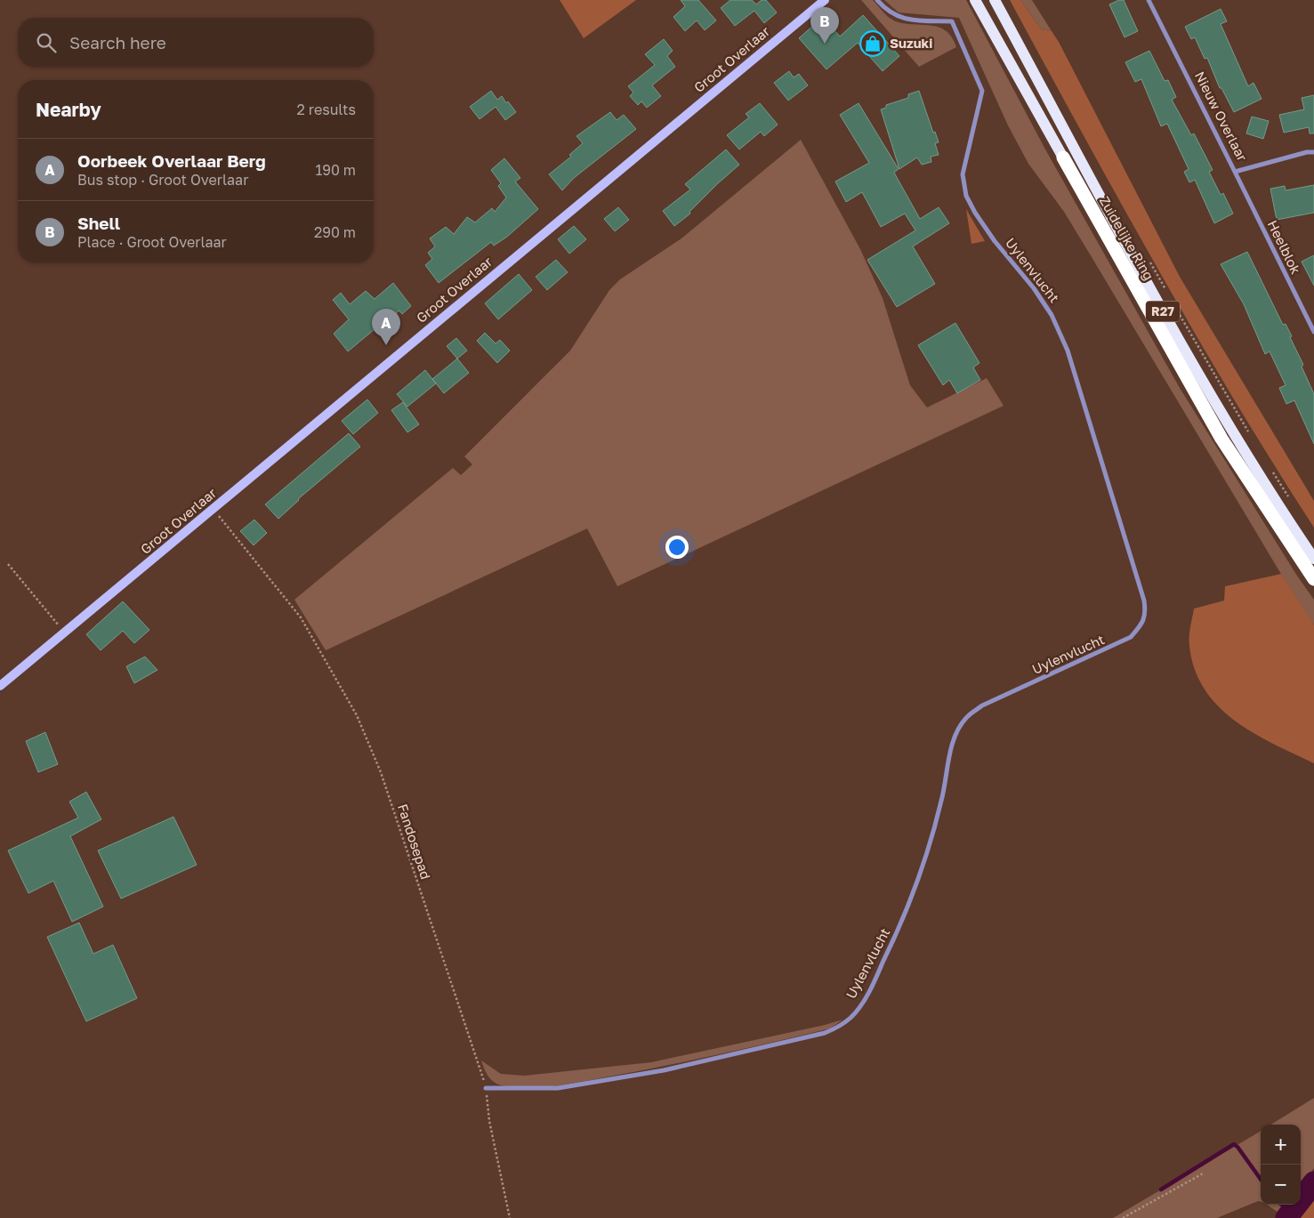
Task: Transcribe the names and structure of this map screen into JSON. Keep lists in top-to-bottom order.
{
  "streets": {
    "highway": ["Zuidelijke Ring", "R27"],
    "main road": ["Groot Overlaar"],
    "street": ["Nieuw Overlaar", "Heelblok", "Uylenvlucht"],
    "path": ["Fandosepad"]
  },
  "crossings": [
    ["Groot Overlaar", "Fandosepad"],
    ["Nieuw Overlaar", "Heelblok"],
    ["Uylenvlucht", "Fandosepad"]
  ],
  "places": {
    "shop": ["Suzuki"]
  },
  "page": {
    "pins": ["B", "A"],
    "search": "Search here",
    "heading": ["Nearby", "2 results"],
    "list": [
      {
        "mark": "A",
        "name": "Oorbeek Overlaar Berg",
        "note": "Bus stop · Groot Overlaar",
        "value": "190 m"
      },
      {
        "mark": "B",
        "name": "Shell",
        "note": "Place · Groot Overlaar",
        "value": "290 m"
      }
    ],
    "map_buttons": ["+", "−"]
  }
}
